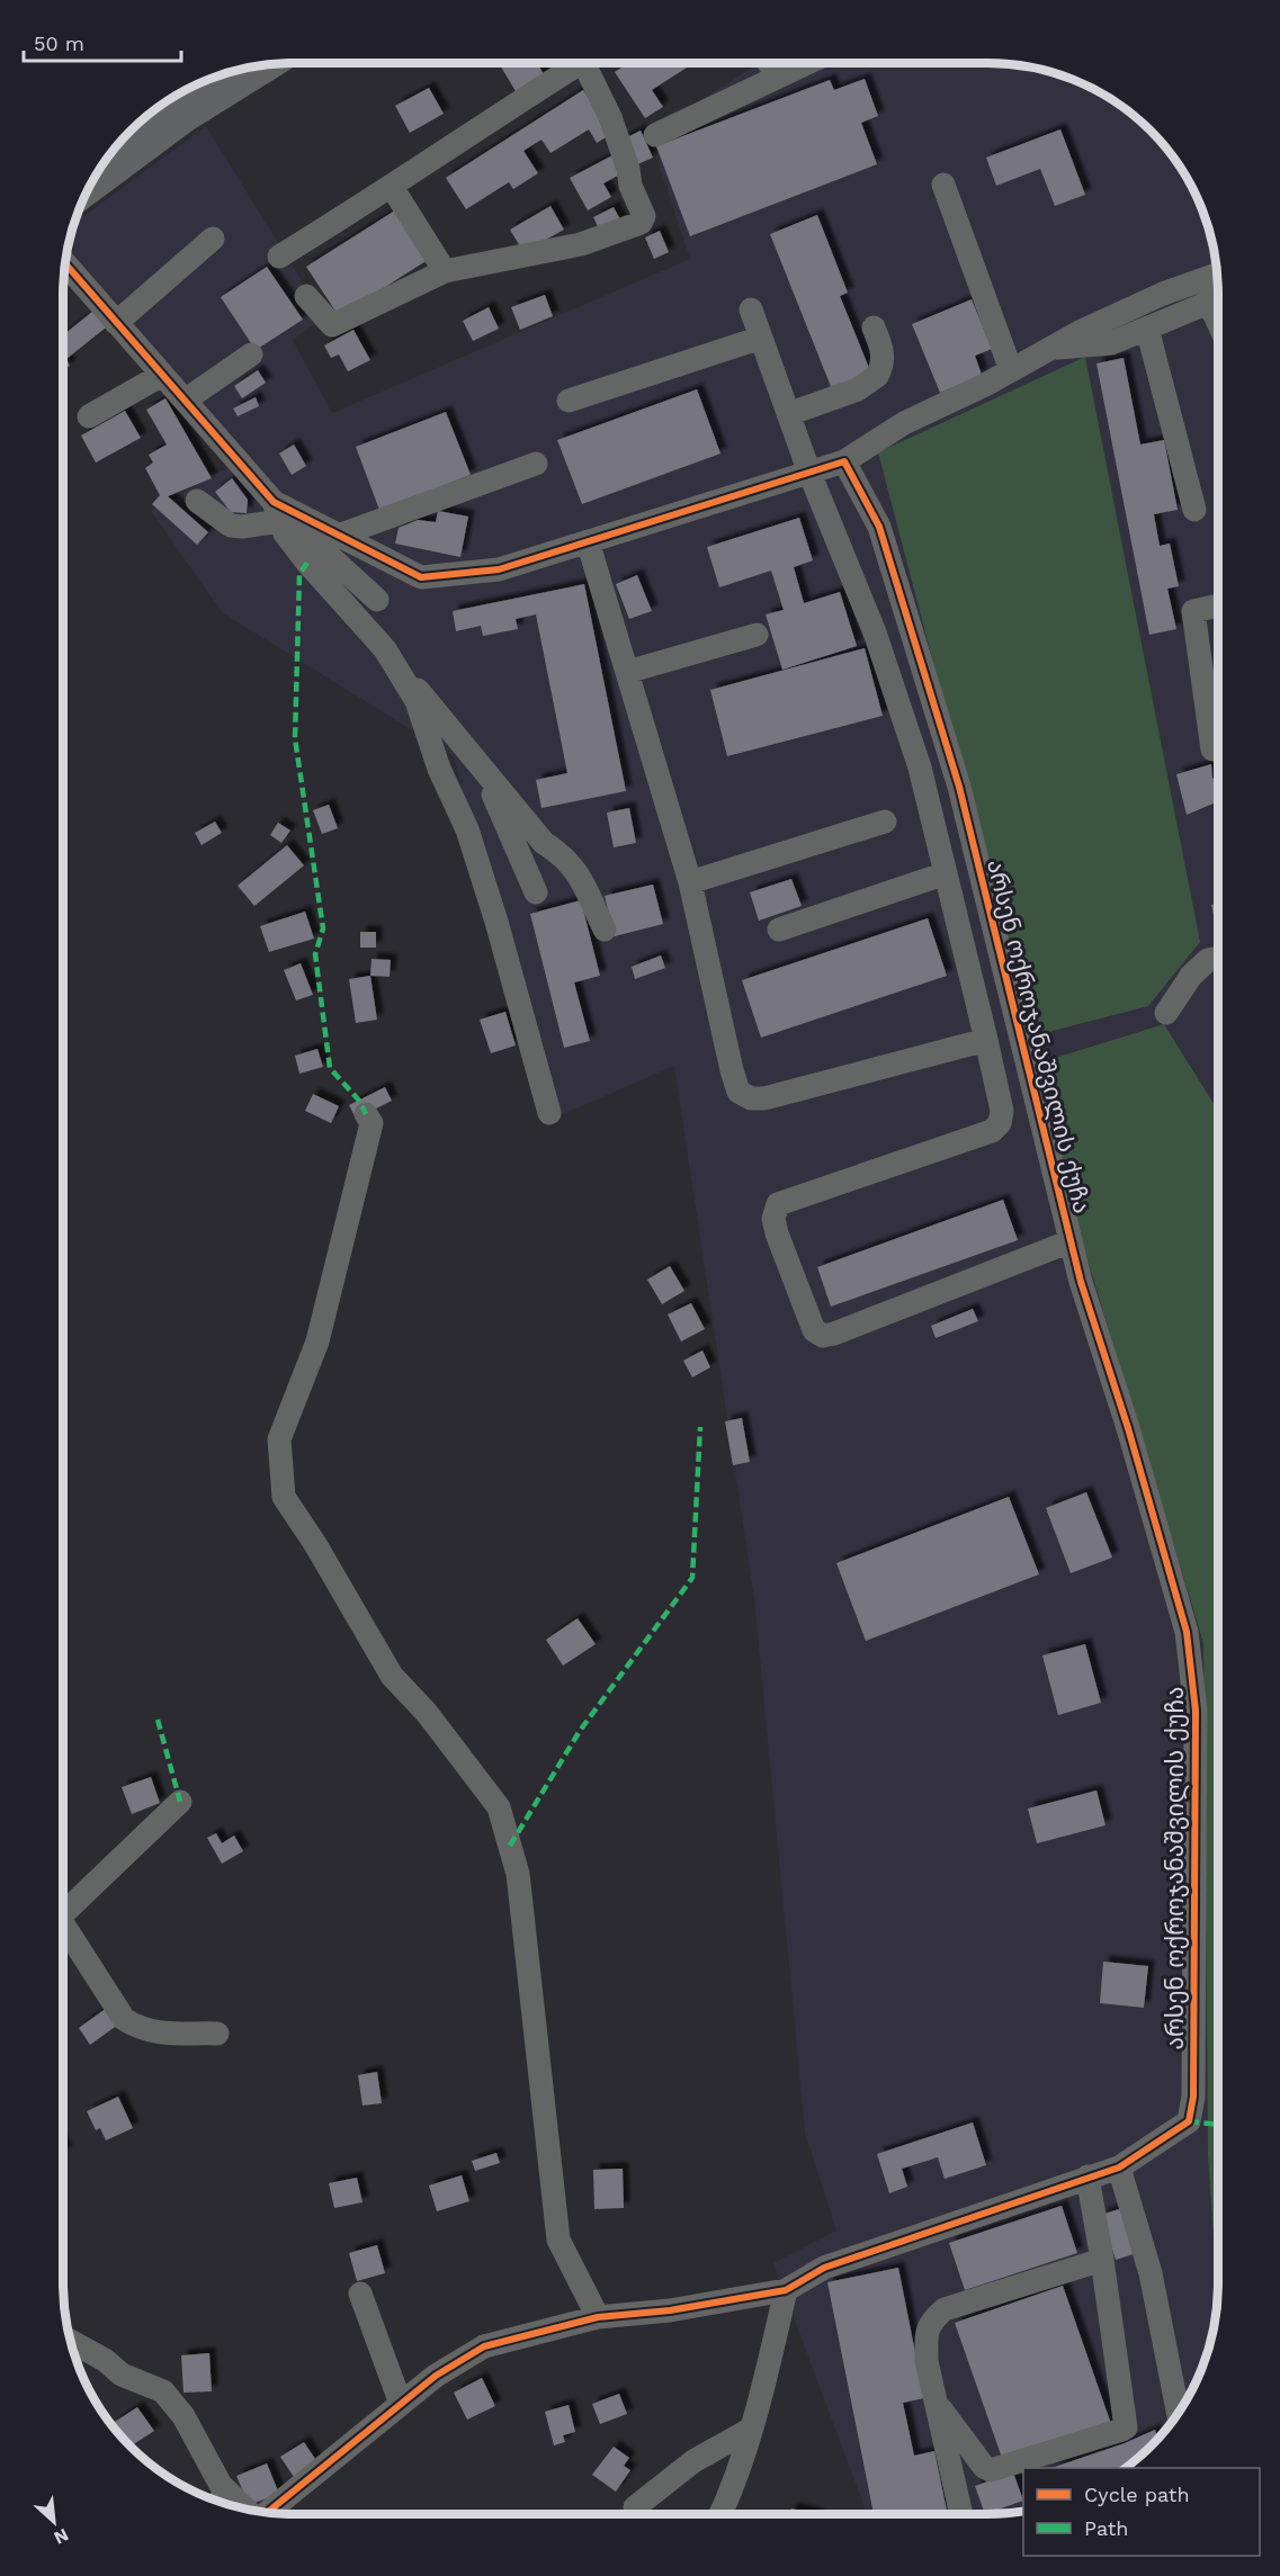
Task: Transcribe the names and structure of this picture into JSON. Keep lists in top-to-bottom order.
{
  "streets": {
    "street": ["არსენ ოქროჯანაშვილის ქუჩა"]
  },
  "legend": ["Cycle path", "Path"],
  "scale_bar": "50 m",
  "north": "bottom right"
}
